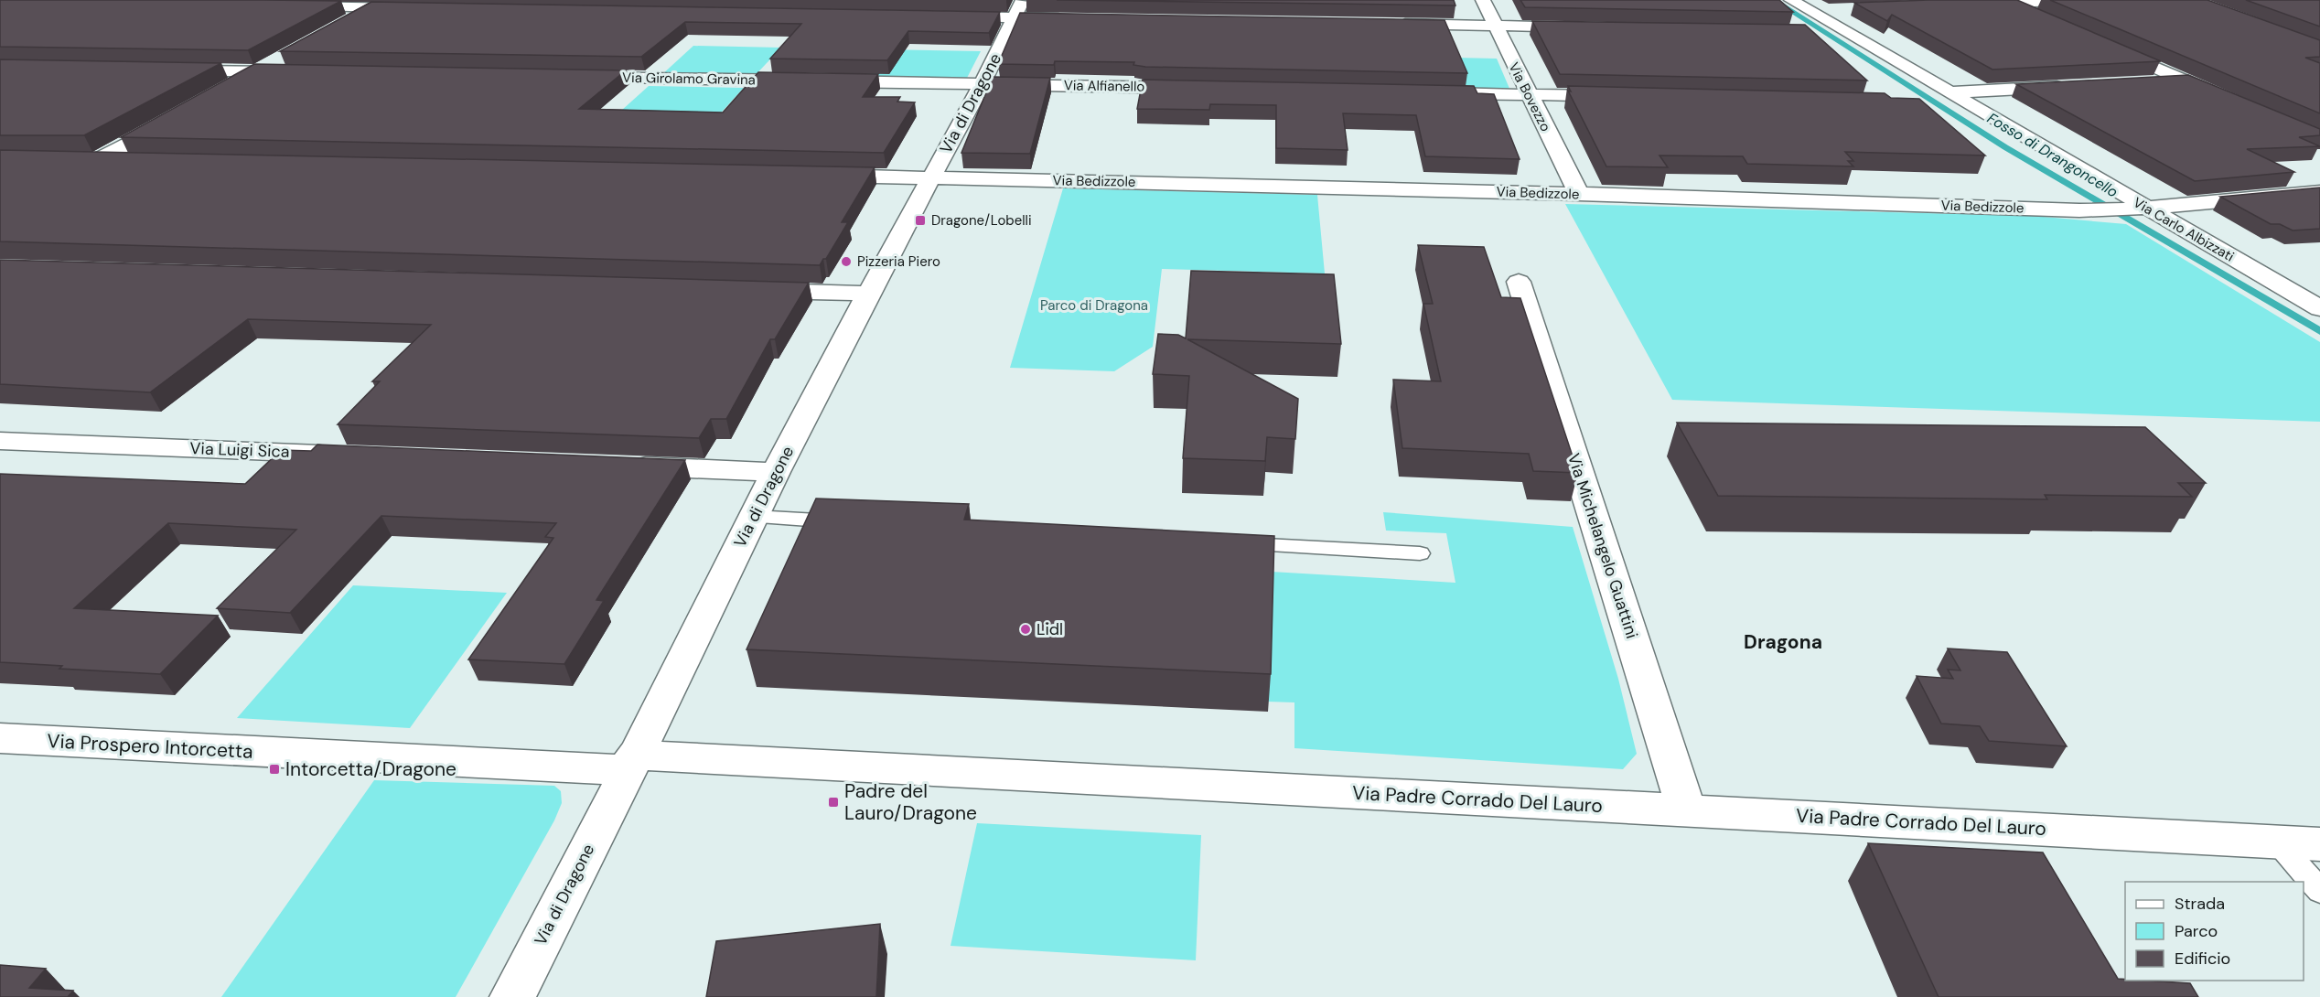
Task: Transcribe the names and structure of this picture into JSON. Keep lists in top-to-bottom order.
{
  "streets": {
    "street": [
      "Via Girolamo Gravina",
      "Via Alfianello",
      "Via Bovezzo",
      "Via di Dragone",
      "Via Bedizzole",
      "Via Carlo Albizzati",
      "Via Luigi Sica",
      "Via Michelangelo Guattini",
      "Via Prospero Intorcetta",
      "Via Padre Corrado Del Lauro"
    ]
  },
  "crossings": [
    ["Via Girolamo Gravina", "Via Alfianello"],
    ["Via Girolamo Gravina", "Via di Dragone"],
    ["Via Alfianello", "Via di Dragone"],
    ["Via Bovezzo", "Via Bedizzole"],
    ["Via di Dragone", "Via Bedizzole"],
    ["Via di Dragone", "Via Prospero Intorcetta"],
    ["Via di Dragone", "Via Padre Corrado Del Lauro"],
    ["Via Bedizzole", "Via Carlo Albizzati"],
    ["Via Michelangelo Guattini", "Via Padre Corrado Del Lauro"],
    ["Via Prospero Intorcetta", "Via Padre Corrado Del Lauro"]
  ],
  "districts": ["Dragona"],
  "water": ["Fosso di Drangoncello"],
  "parks": ["Parco di Dragona"],
  "places": {
    "transit": ["Dragone/Lobelli", "Intorcetta/Dragone", "Padre del Lauro/Dragone"],
    "other": ["Pizzeria Piero", "Lidl"]
  },
  "legend": ["Strada", "Parco", "Edificio"]
}
